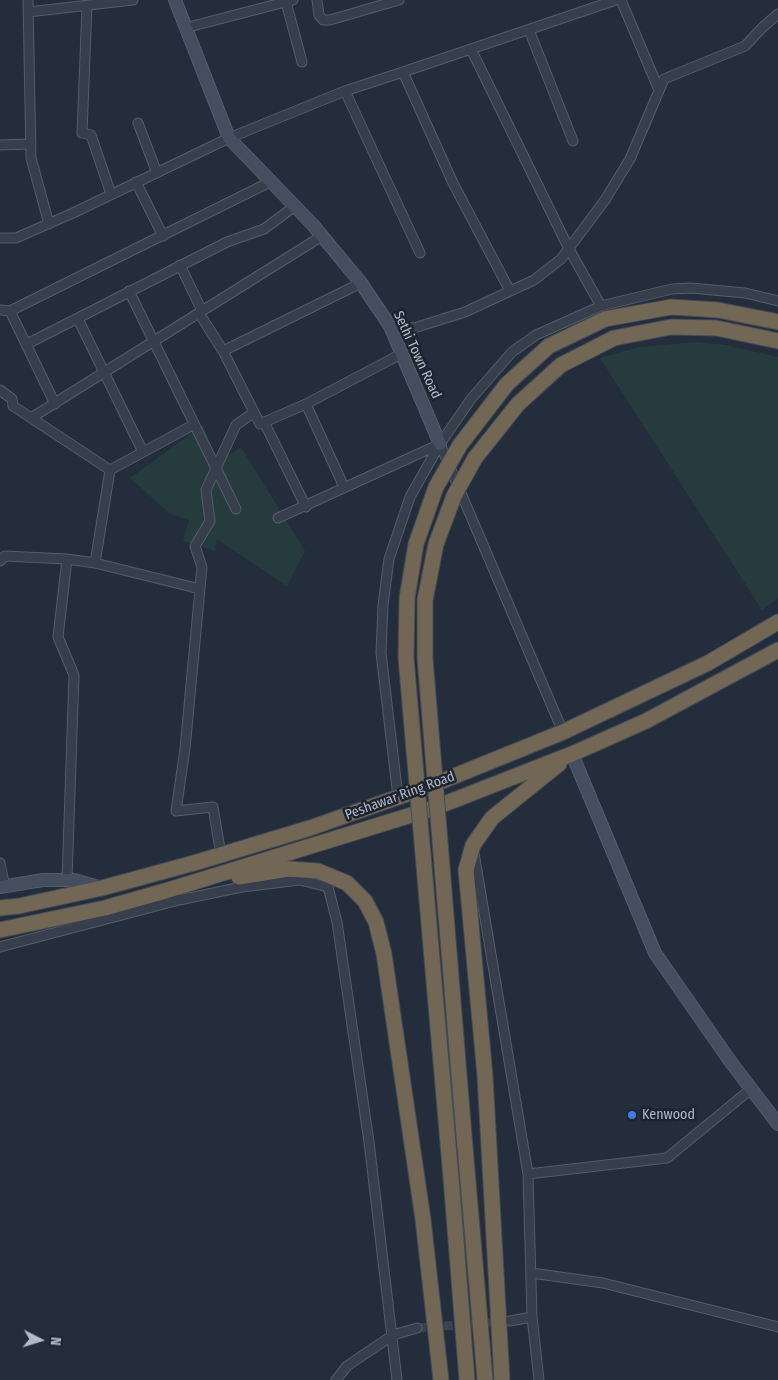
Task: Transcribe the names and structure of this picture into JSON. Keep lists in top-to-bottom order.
{
  "streets": {
    "highway": ["Peshawar Ring Road"],
    "street": ["Sethi Town Road"]
  },
  "crossings": [
    ["Sethi Town Road", "Peshawar Ring Road"]
  ],
  "places": ["Kenwood"],
  "north": "right"
}
